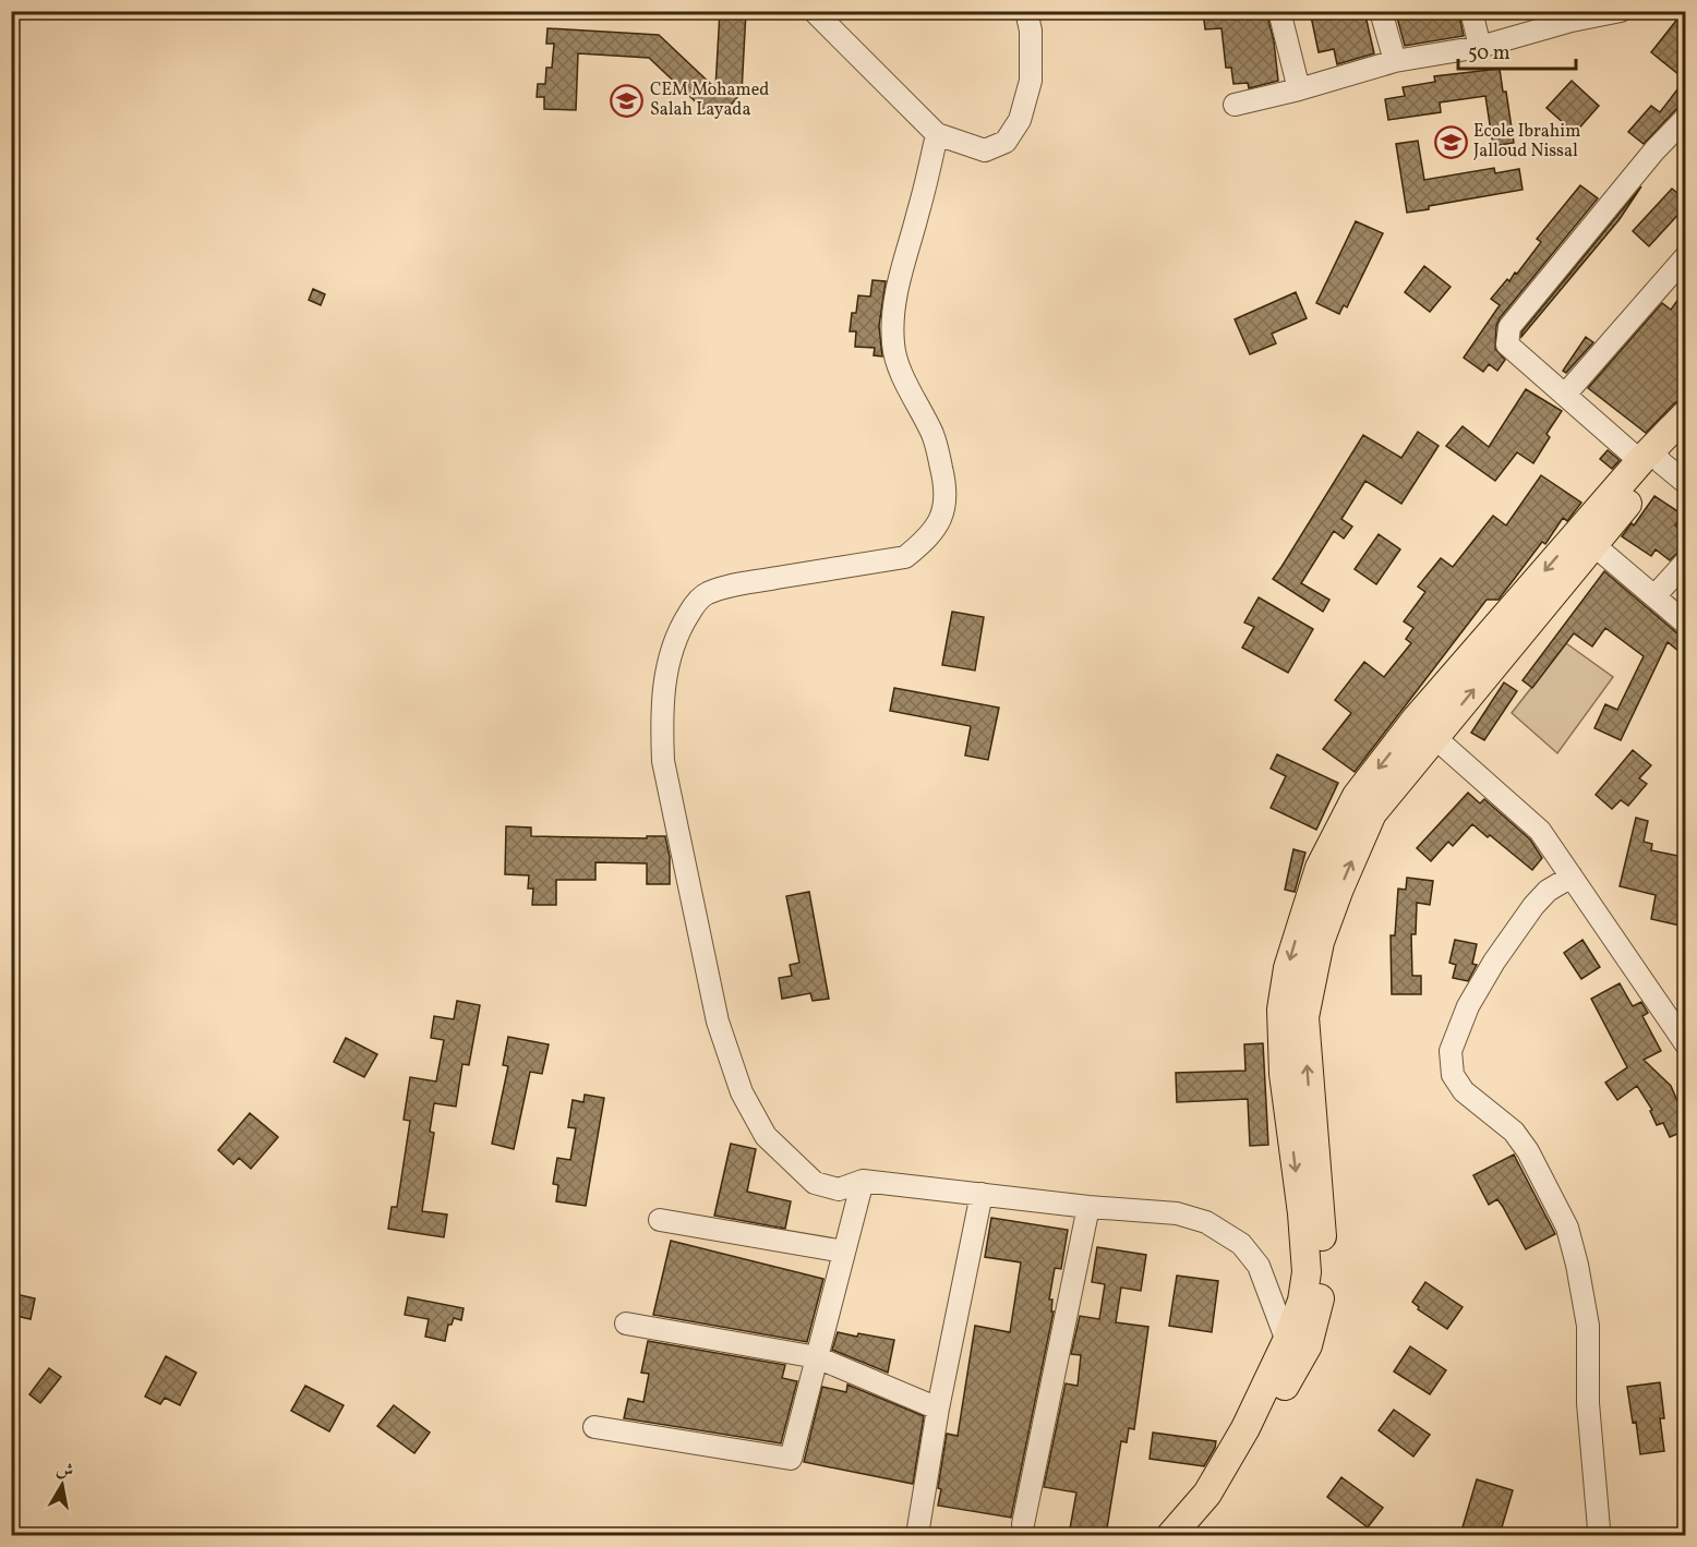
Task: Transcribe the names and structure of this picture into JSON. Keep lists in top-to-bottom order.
{
  "places": {
    "school or university": ["CEM Mohamed Salah Layada", "Ecole Ibrahim Jalloud Nissal"]
  },
  "scale_bar": "50 m",
  "north": "top"
}
